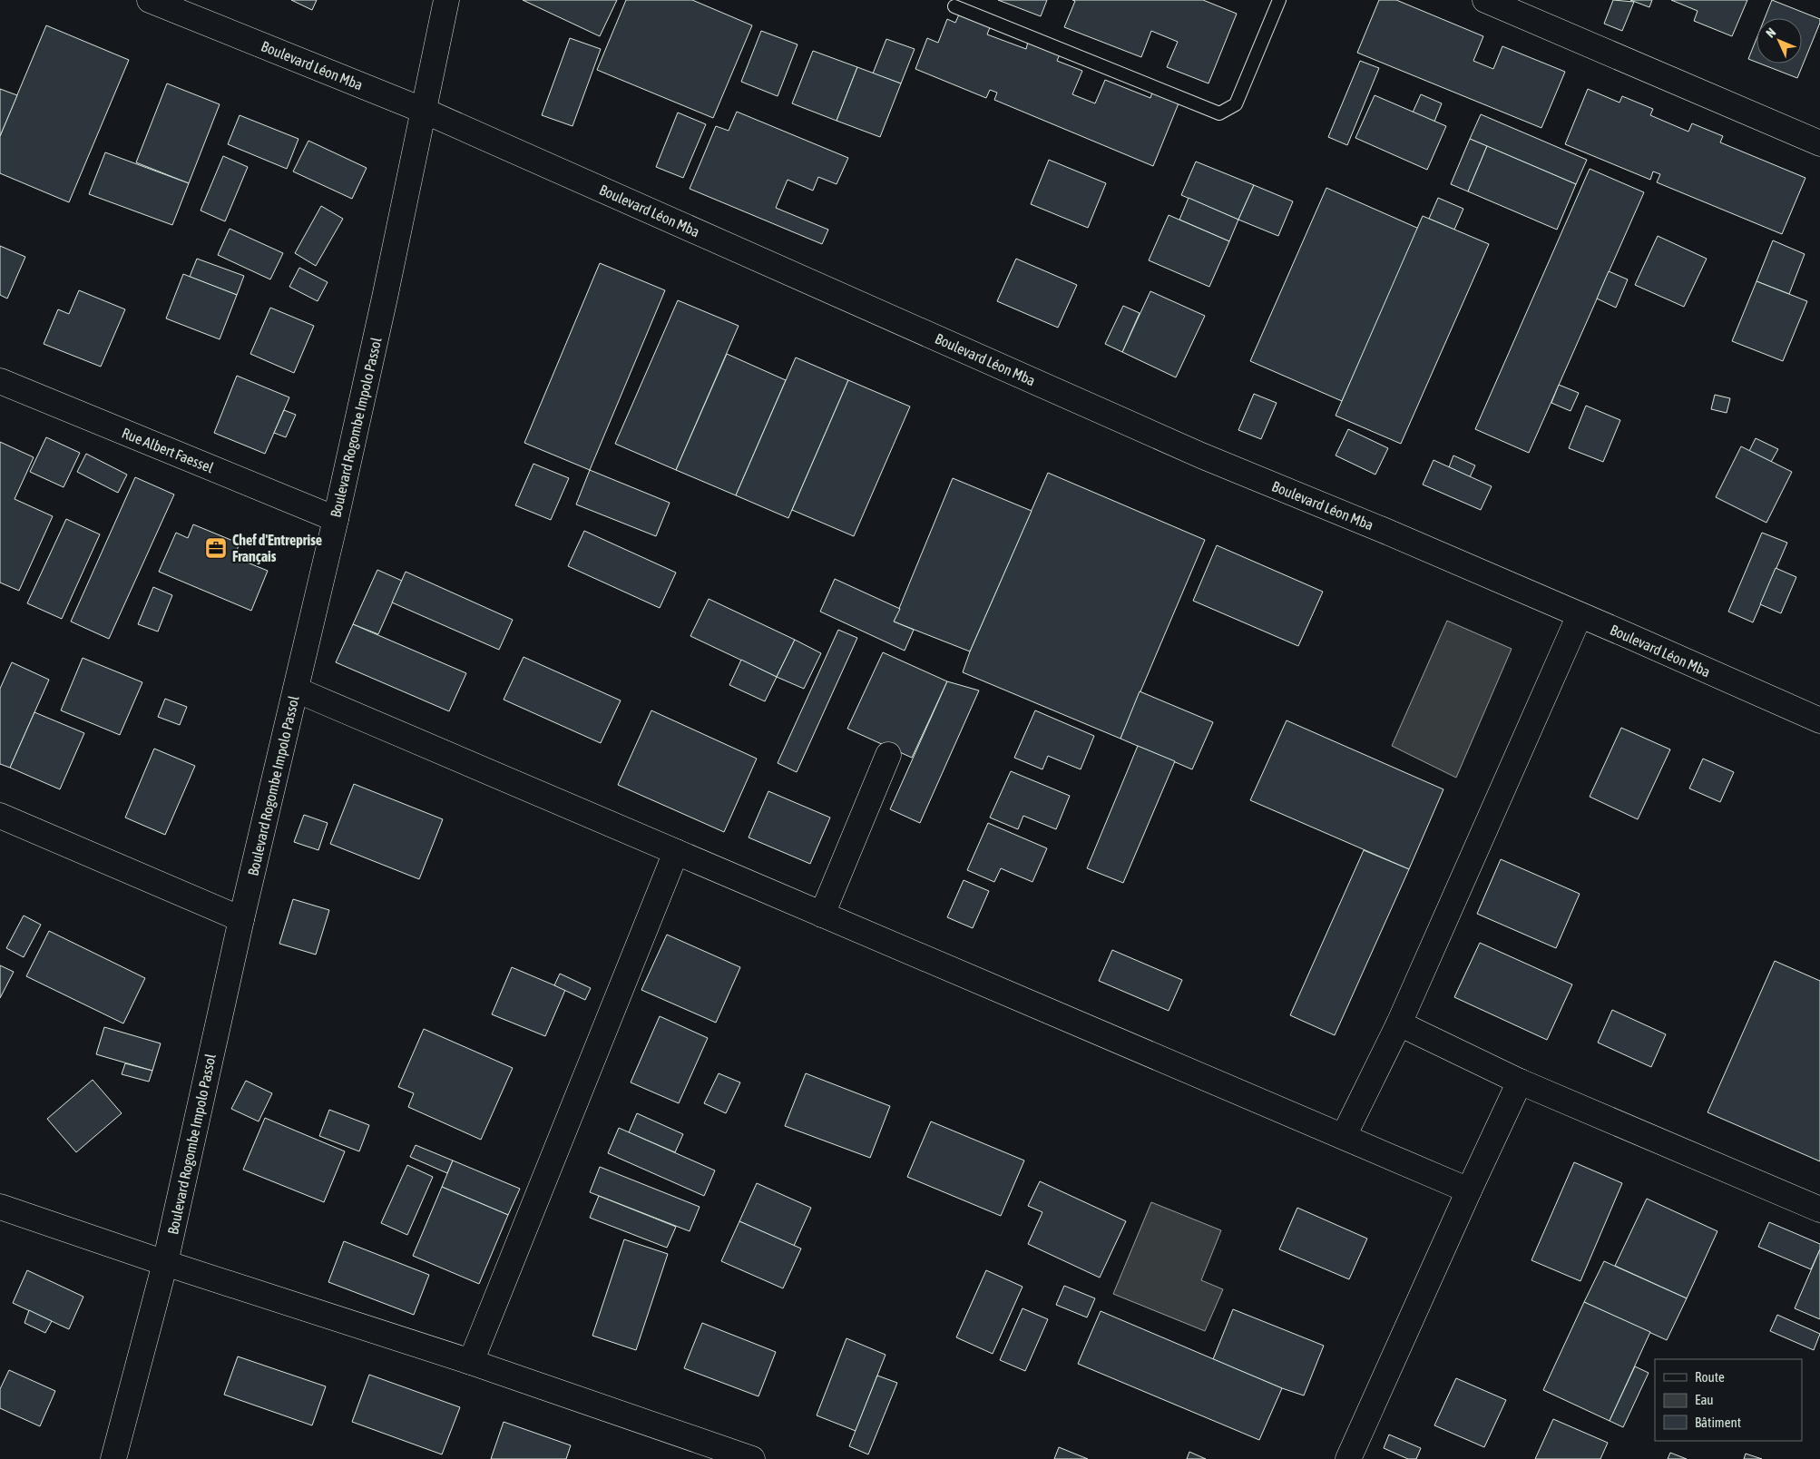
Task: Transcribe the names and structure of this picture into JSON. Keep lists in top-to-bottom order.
{
  "streets": {
    "street": ["Boulevard Léon Mba", "Boulevard Rogombe Impolo Passol", "Rue Albert Faessel"]
  },
  "crossings": [
    ["Boulevard Léon Mba", "Boulevard Rogombe Impolo Passol"],
    ["Boulevard Rogombe Impolo Passol", "Rue Albert Faessel"]
  ],
  "places": {
    "office": ["Chef d'Entreprise Français"]
  },
  "legend": ["Route", "Eau", "Bâtiment"],
  "north": "top left"
}
